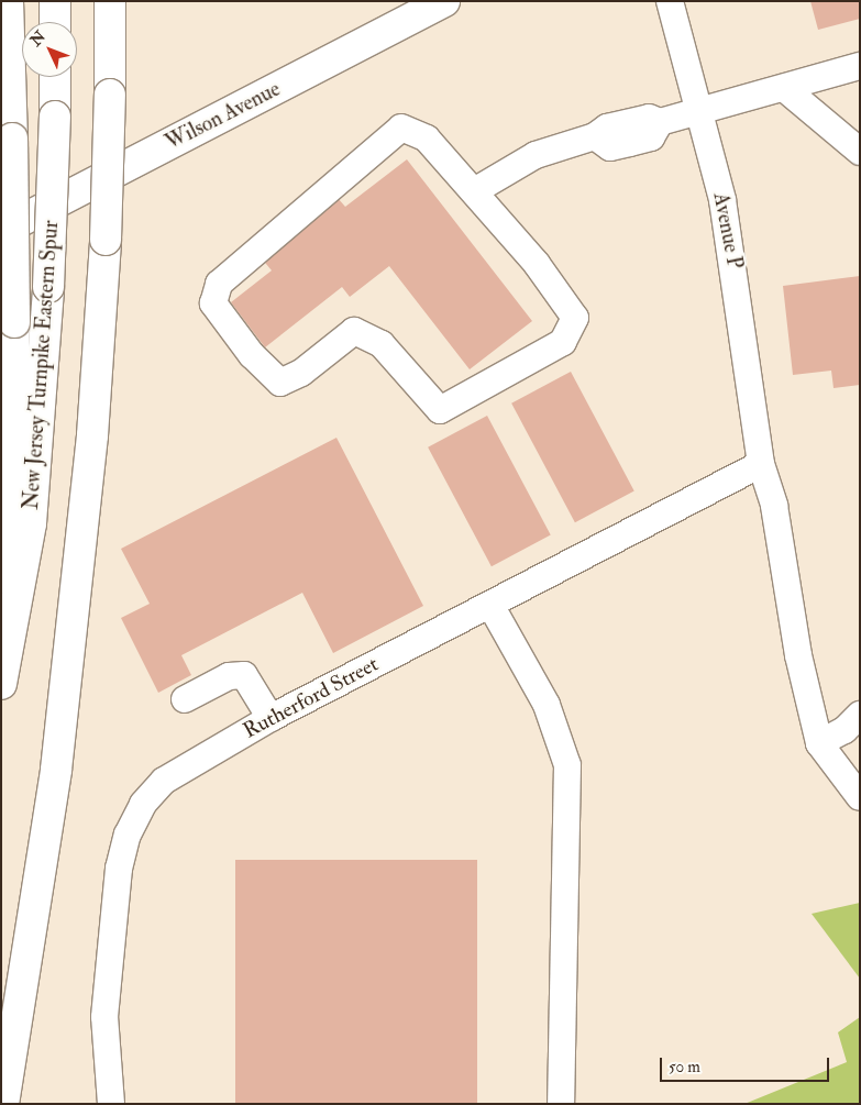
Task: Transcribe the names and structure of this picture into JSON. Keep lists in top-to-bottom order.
{
  "streets": {
    "main road": ["Wilson Avenue", "New Jersey Turnpike Eastern Spur"],
    "street": ["Avenue P", "Rutherford Street"]
  },
  "crossings": [
    ["Avenue P", "Rutherford Street"]
  ],
  "scale_bar": "50 m",
  "north": "top left"
}
